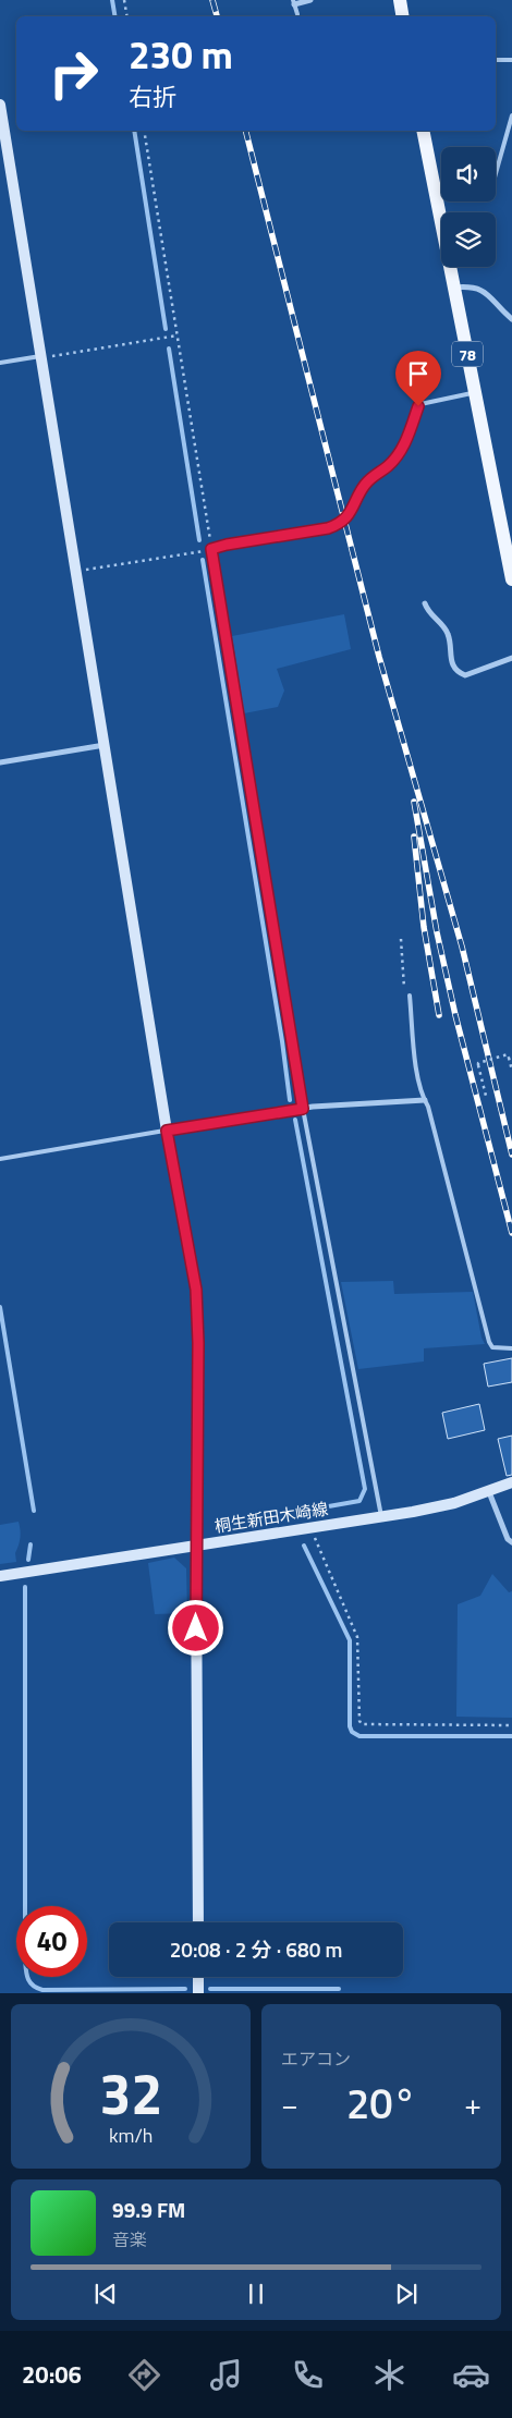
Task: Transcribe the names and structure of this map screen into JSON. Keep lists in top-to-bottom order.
{
  "streets": {
    "main road": ["78"],
    "street": ["桐生新田木崎線"]
  },
  "page": {
    "turn": ["230 m", "右折"],
    "limit": "40",
    "trip": "20:08 · 2 分 · 680 m",
    "tile": "エアコン",
    "heat": ["−", "20°", "+"],
    "song": ["99.9 FM", "音楽"],
    "tabs": "20:06",
    "gauge": ["32", "km/h"]
  }
}
